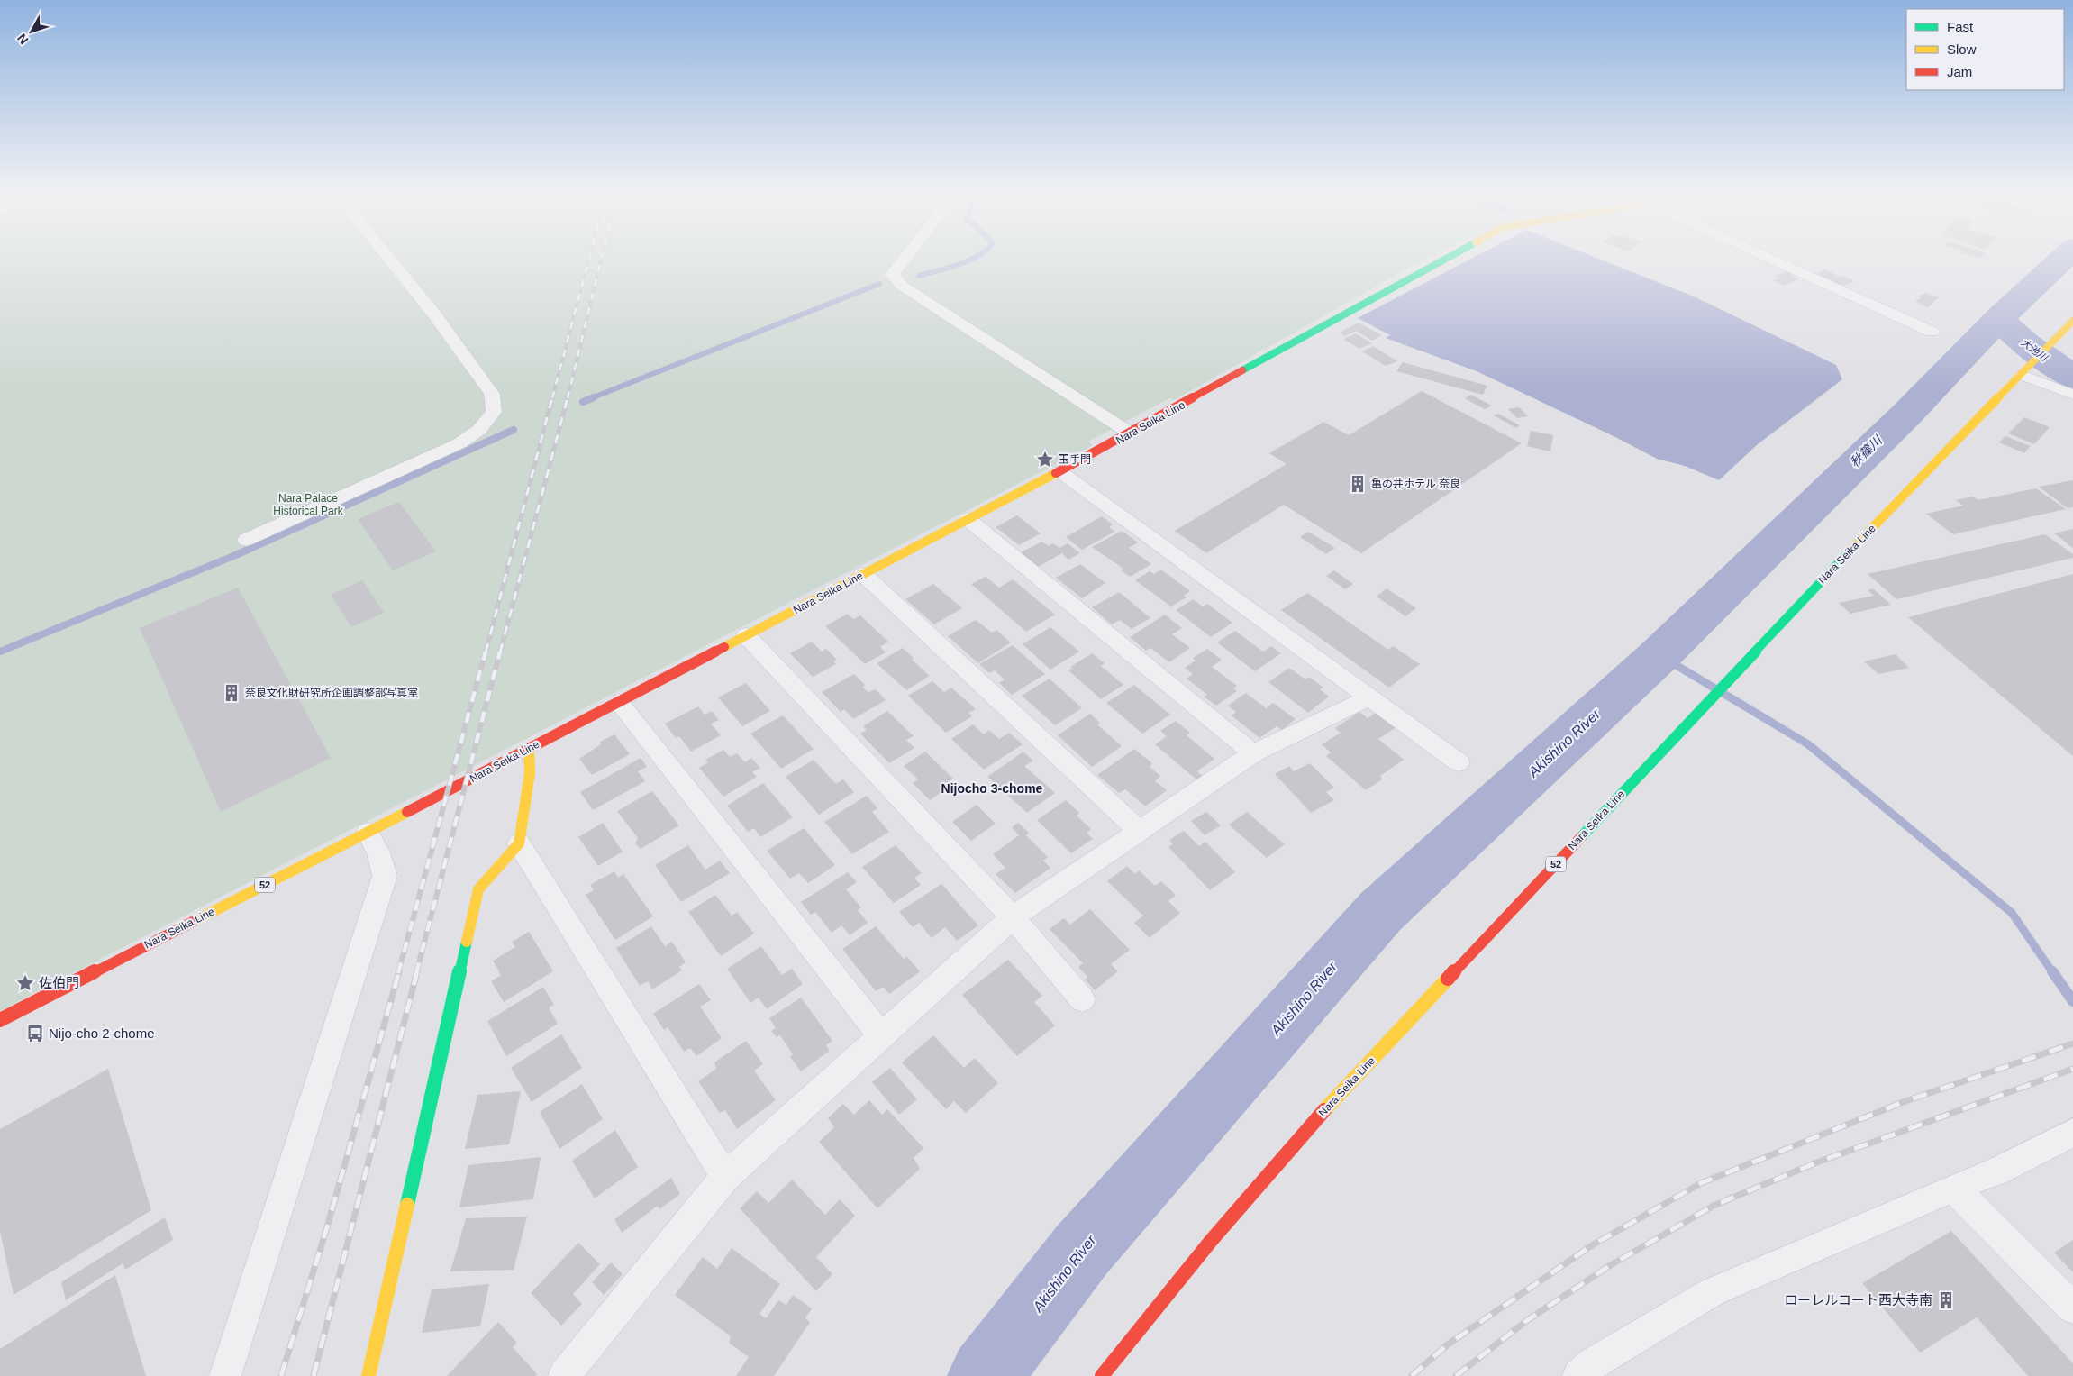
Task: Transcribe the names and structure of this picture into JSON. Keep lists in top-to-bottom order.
{
  "streets": {
    "main road": ["Nara Seika Line", "52"]
  },
  "districts": ["Nijocho 3-chome"],
  "water": ["大池川", "秋篠川", "Akishino River"],
  "parks": ["Nara Palace Historical Park"],
  "places": {
    "place": ["玉手門", "佐伯門"],
    "building": ["亀の井ホテル 奈良", "奈良文化財研究所企画調整部写真室", "ローレルコート西大寺南"],
    "bus stop": ["Nijo-cho 2-chome"]
  },
  "legend": ["Fast", "Slow", "Jam"],
  "north": "bottom left"
}
